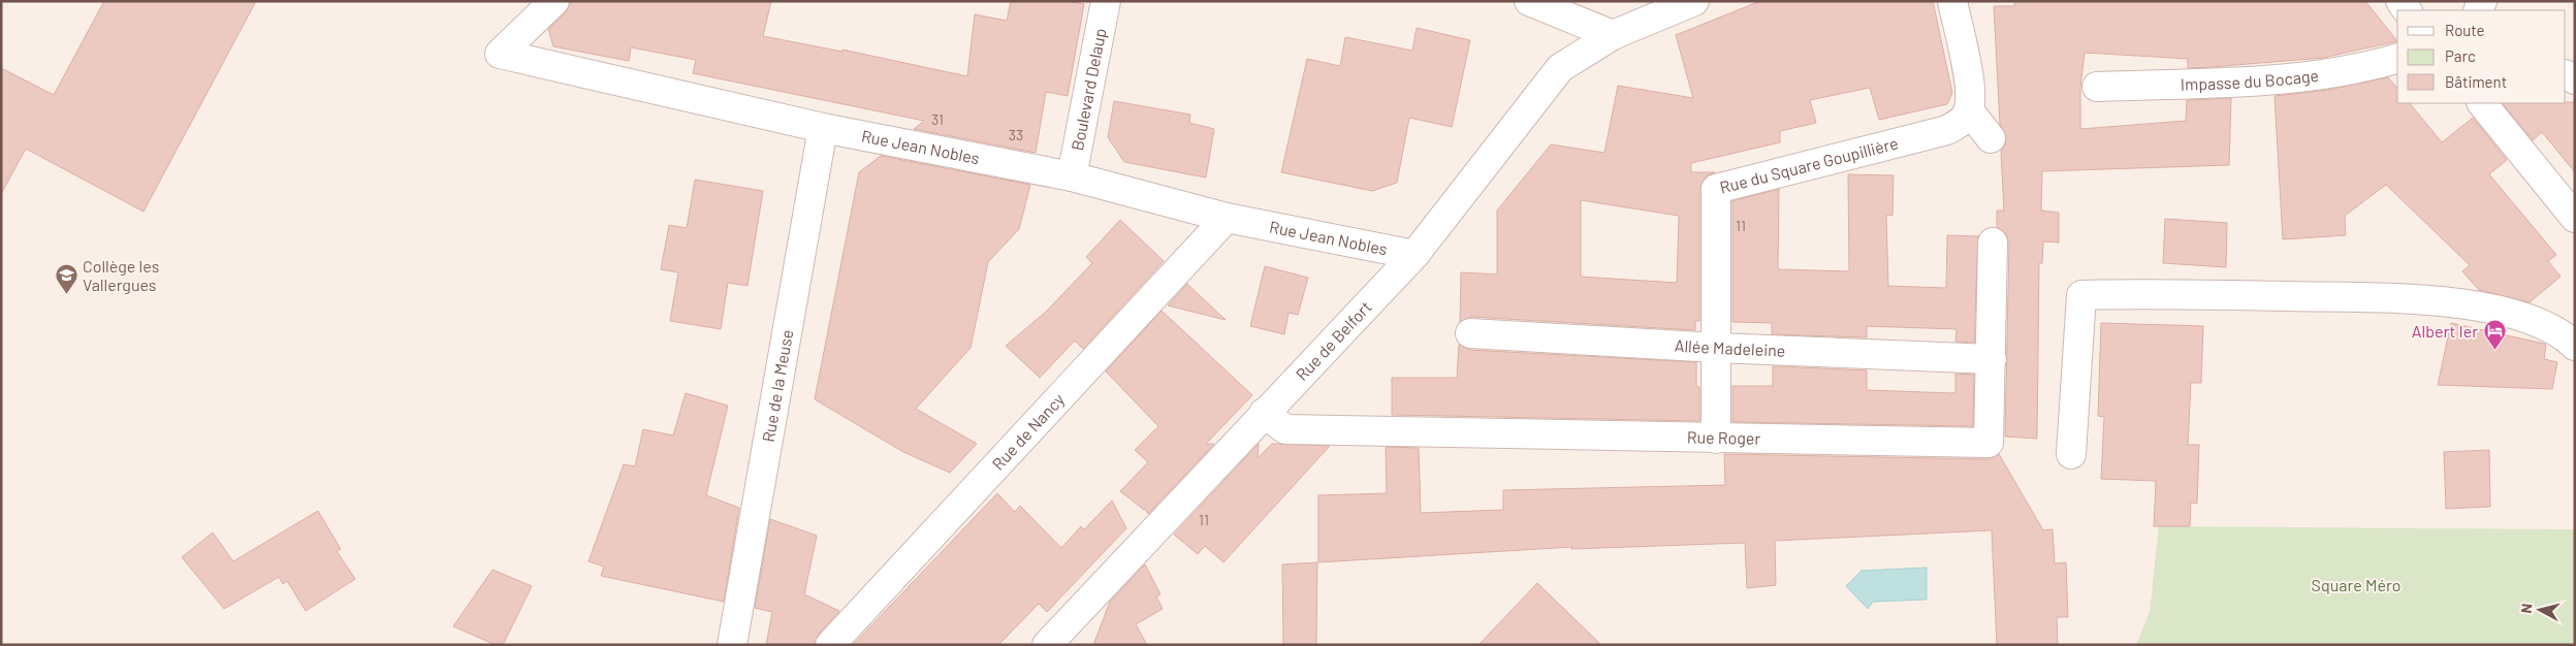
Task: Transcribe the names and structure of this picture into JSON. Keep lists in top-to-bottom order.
{
  "streets": {
    "street": [
      "Impasse du Bocage",
      "Boulevard Delaup",
      "Rue Jean Nobles",
      "Rue du Square Goupillière",
      "Rue de Belfort",
      "Allée Madeleine",
      "Rue de la Meuse",
      "Rue de Nancy",
      "Rue Roger"
    ]
  },
  "crossings": [
    ["Boulevard Delaup", "Rue Jean Nobles"],
    ["Rue Jean Nobles", "Rue de Belfort"],
    ["Rue Jean Nobles", "Rue de la Meuse"],
    ["Rue Jean Nobles", "Rue de Nancy"],
    ["Rue du Square Goupillière", "Allée Madeleine"],
    ["Rue du Square Goupillière", "Rue Roger"],
    ["Rue de Belfort", "Rue Roger"],
    ["Allée Madeleine", "Rue Roger"]
  ],
  "parks": ["Square Méro"],
  "places": {
    "school or university": ["Collège les Vallergues"],
    "hotel": ["Albert Ier"]
  },
  "house_numbers": [
    "31",
    "33",
    "11",
    "11"
  ],
  "legend": ["Route", "Parc", "Bâtiment"],
  "north": "left"
}
